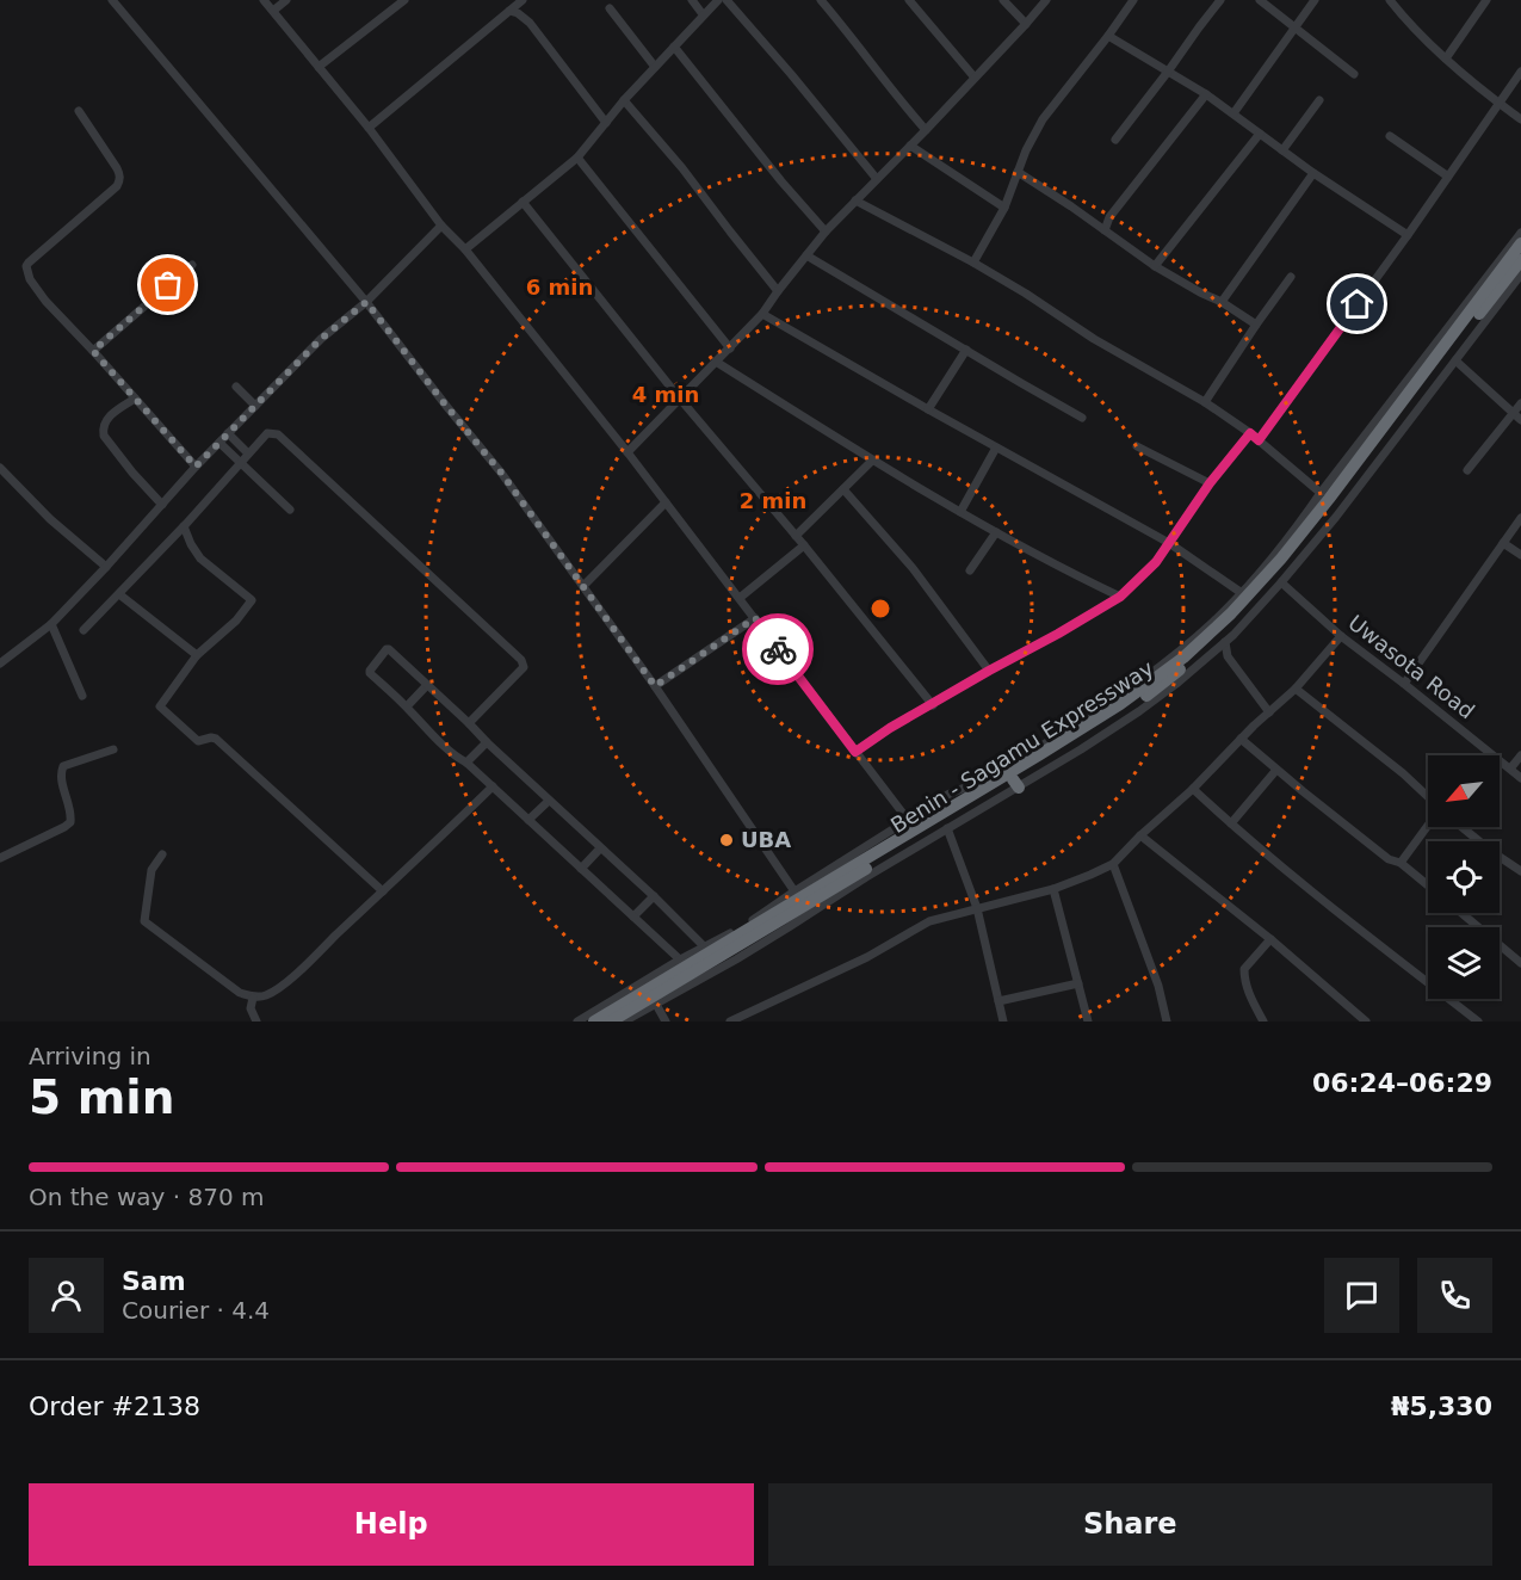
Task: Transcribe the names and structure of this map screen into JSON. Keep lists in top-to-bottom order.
{
  "streets": {
    "highway": ["Benin - Sagamu Expressway"],
    "street": ["Uwasota Road"]
  },
  "places": ["UBA"],
  "north": "bottom left",
  "page": {
    "heading": ["5 min", "Arriving in", "06:24–06:29"],
    "panel": [
      "Sam",
      "Courier · 4.4",
      "Order #2138",
      "₦5,330"
    ],
    "bar": "On the way · 870 m",
    "buttons": ["Help", "Share"]
  },
  "rings": ["6 min", "4 min", "2 min"]
}
